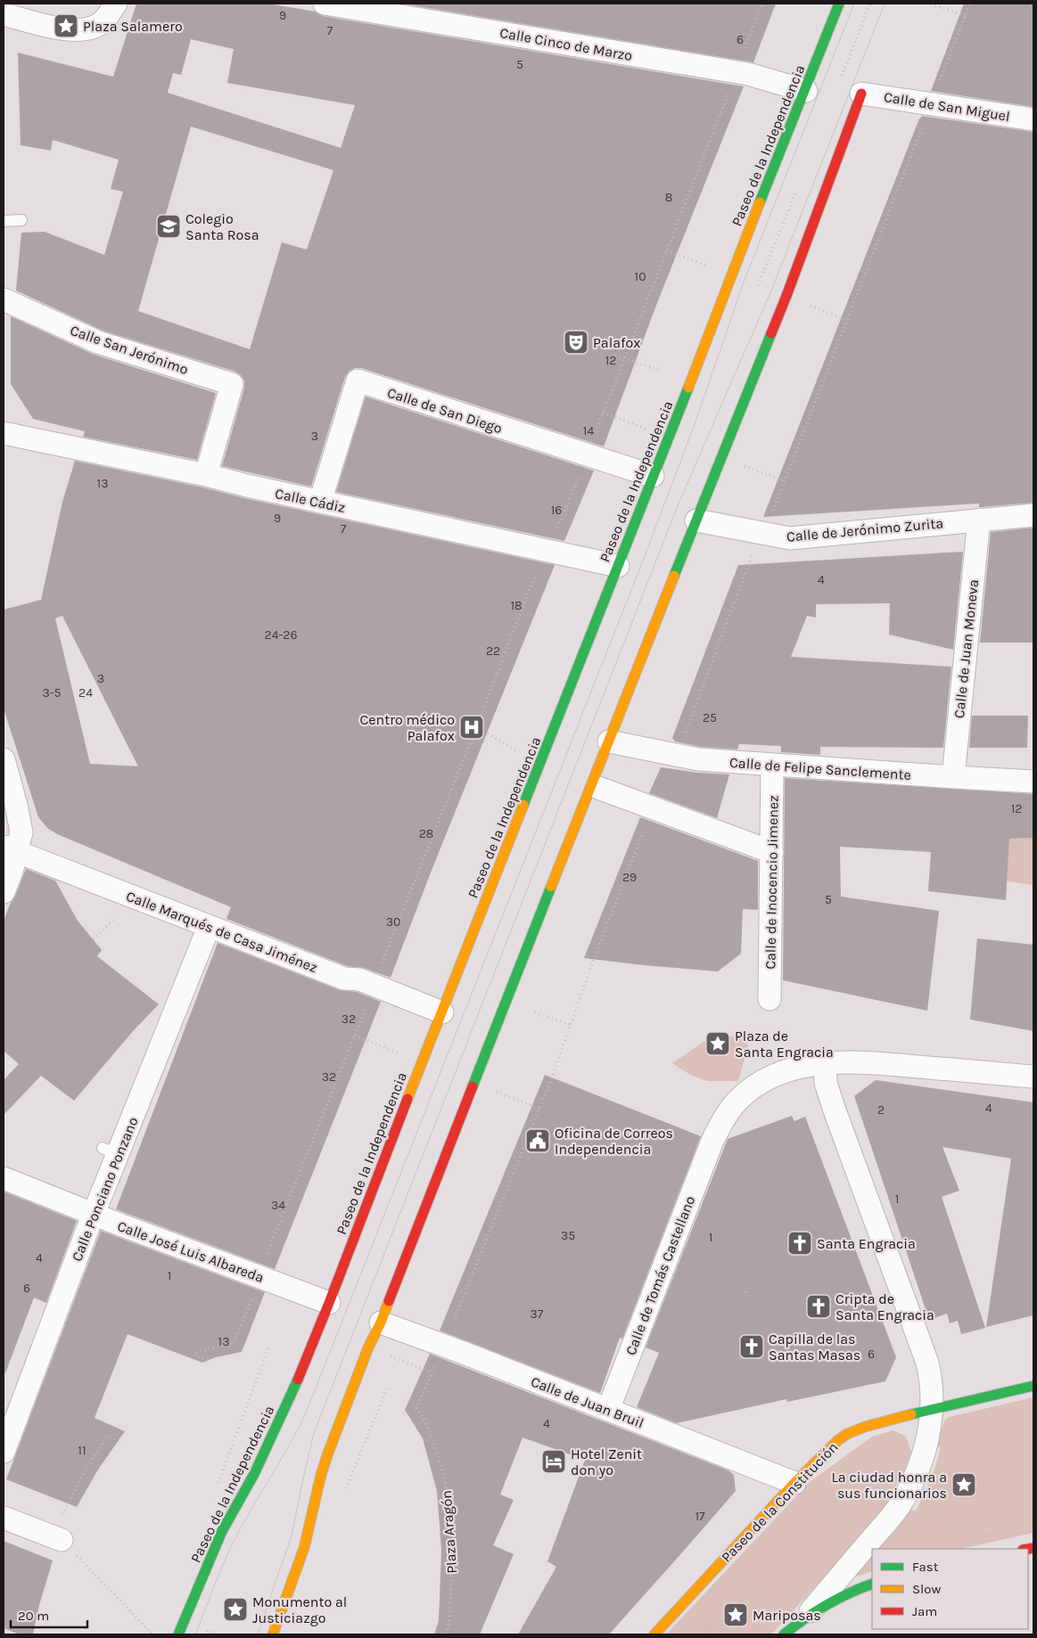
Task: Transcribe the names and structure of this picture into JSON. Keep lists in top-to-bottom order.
{
  "streets": {
    "street": [
      "Calle Cinco de Marzo",
      "Calle de San Miguel",
      "Paseo de la Independencia",
      "Calle San Jerónimo",
      "Calle de San Diego",
      "Calle Cádiz",
      "Calle de Jerónimo Zurita",
      "Calle de Juan Moneva",
      "Calle de Felipe Sanclemente",
      "Calle de Inocencio Jimenez",
      "Calle Marqués de Casa Jiménez",
      "Calle Ponciano Ponzano",
      "Calle José Luis Albareda",
      "Calle de Tomás Castellano",
      "Calle de Juan Bruil",
      "Paseo de la Constitución"
    ],
    "path": ["Plaza Aragón"]
  },
  "crossings": [
    ["Calle Cinco de Marzo", "Paseo de la Independencia"],
    ["Paseo de la Independencia", "Calle de San Diego"],
    ["Paseo de la Independencia", "Calle Cádiz"],
    ["Paseo de la Independencia", "Calle Marqués de Casa Jiménez"],
    ["Paseo de la Independencia", "Calle José Luis Albareda"],
    ["Calle San Jerónimo", "Calle Cádiz"],
    ["Calle de San Diego", "Calle Cádiz"],
    ["Calle de Jerónimo Zurita", "Calle de Juan Moneva"],
    ["Calle de Juan Moneva", "Calle de Felipe Sanclemente"],
    ["Calle de Felipe Sanclemente", "Calle de Inocencio Jimenez"],
    ["Calle Marqués de Casa Jiménez", "Calle Ponciano Ponzano"],
    ["Calle Ponciano Ponzano", "Calle José Luis Albareda"],
    ["Calle de Tomás Castellano", "Calle de Juan Bruil"],
    ["Calle de Juan Bruil", "Paseo de la Constitución"]
  ],
  "places": {
    "place": [
      "Plaza Salamero",
      "Plaza de Santa Engracia",
      "La ciudad honra a sus funcionarios",
      "Monumento al Justiciazgo",
      "Mariposas"
    ],
    "school or university": ["Colegio Santa Rosa"],
    "theatre": ["Palafox"],
    "hospital": ["Centro médico Palafox"],
    "public building": ["Oficina de Correos Independencia"],
    "church": ["Santa Engracia", "Cripta de Santa Engracia", "Capilla de las Santas Masas"],
    "hotel": ["Hotel Zenit don yo"]
  },
  "house_numbers": [
    "9",
    "7",
    "6",
    "5",
    "8",
    "10",
    "12",
    "14",
    "3",
    "13",
    "16",
    "9",
    "7",
    "4",
    "18",
    "24-26",
    "22",
    "3",
    "3-5",
    "24",
    "25",
    "12",
    "28",
    "29",
    "5",
    "30",
    "32",
    "32",
    "4",
    "2",
    "1",
    "34",
    "35",
    "1",
    "4",
    "1",
    "6",
    "37",
    "13",
    "6",
    "4",
    "11",
    "17"
  ],
  "legend": ["Fast", "Slow", "Jam"],
  "scale_bar": "20 m"
}
